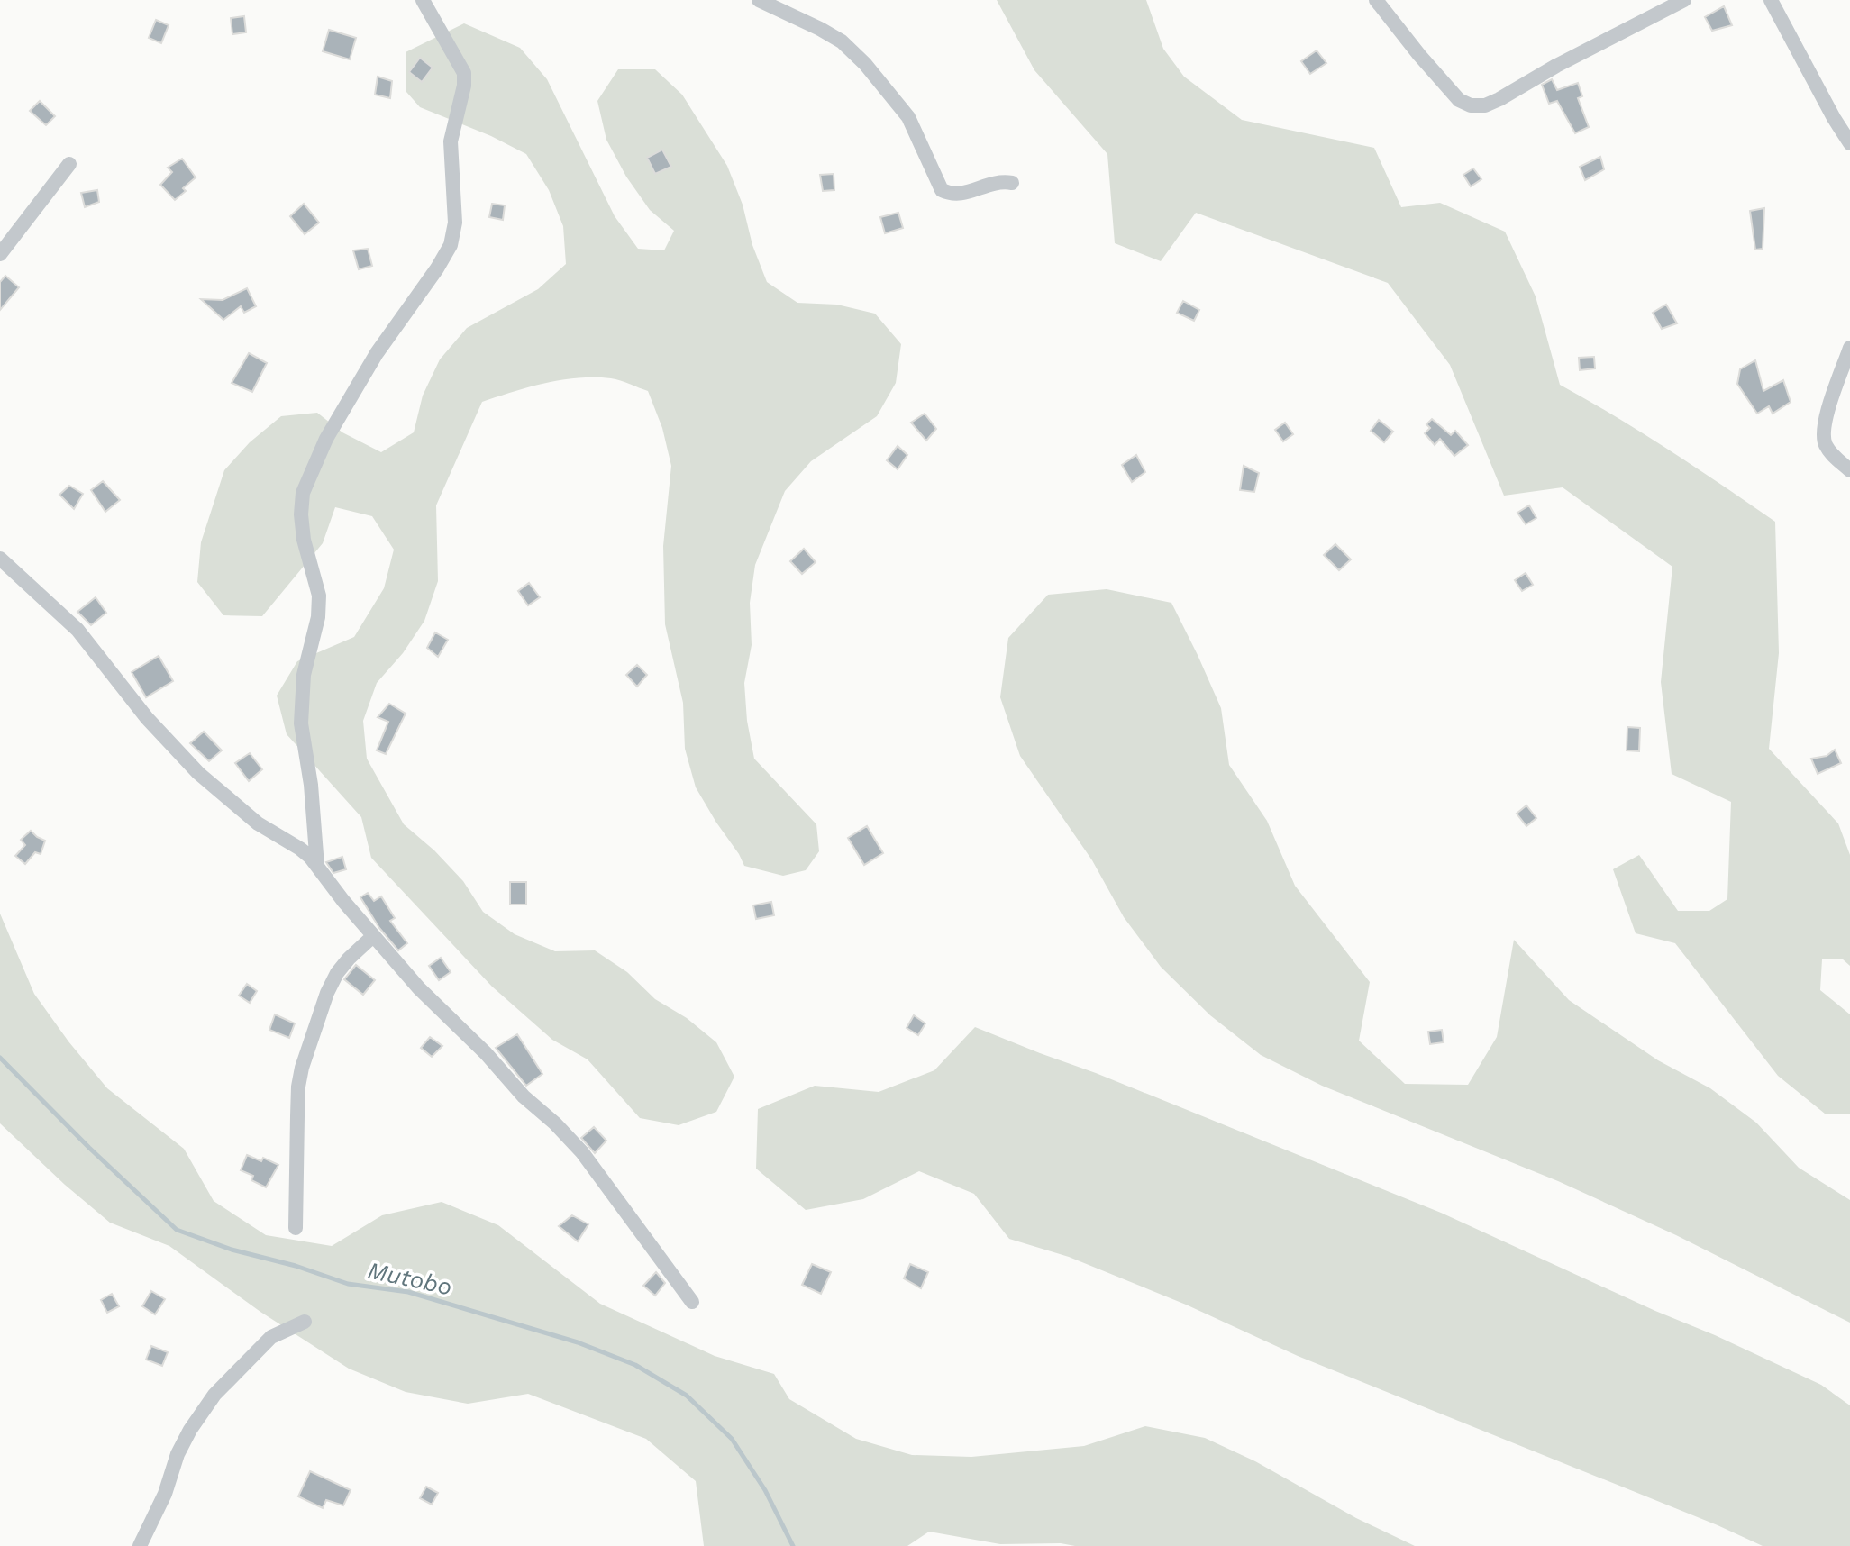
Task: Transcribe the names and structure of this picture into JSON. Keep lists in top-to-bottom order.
{
  "water": ["Mutobo"]
}
